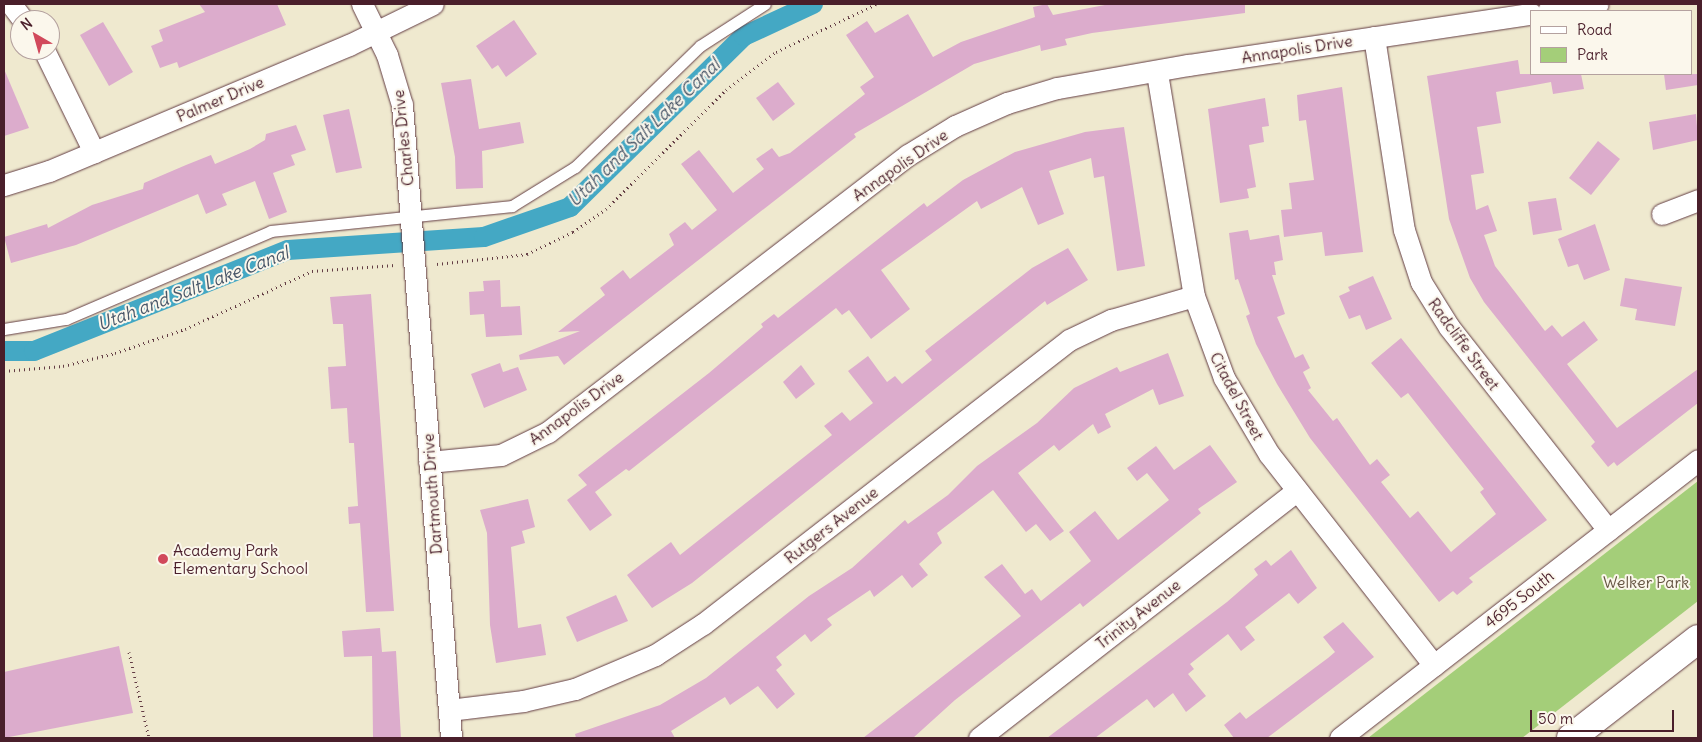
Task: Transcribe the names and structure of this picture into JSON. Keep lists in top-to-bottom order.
{
  "streets": {
    "street": [
      "Annapolis Drive",
      "Palmer Drive",
      "Charles Drive",
      "Radcliffe Street",
      "Citadel Street",
      "Dartmouth Drive",
      "Rutgers Avenue",
      "4695 South",
      "Trinity Avenue"
    ]
  },
  "crossings": [
    ["Annapolis Drive", "Radcliffe Street"],
    ["Annapolis Drive", "Citadel Street"],
    ["Annapolis Drive", "Dartmouth Drive"],
    ["Palmer Drive", "Charles Drive"],
    ["Charles Drive", "Dartmouth Drive"],
    ["Radcliffe Street", "4695 South"],
    ["Citadel Street", "Rutgers Avenue"],
    ["Citadel Street", "4695 South"],
    ["Citadel Street", "Trinity Avenue"],
    ["Dartmouth Drive", "Rutgers Avenue"]
  ],
  "water": ["Utah and Salt Lake Canal"],
  "parks": ["Welker Park"],
  "places": ["Academy Park Elementary School"],
  "legend": ["Road", "Park"],
  "scale_bar": "50 m",
  "north": "top left"
}
